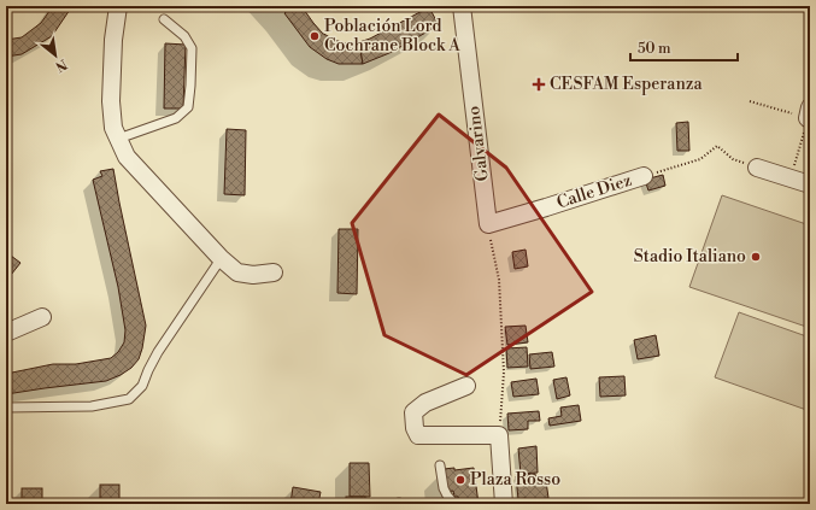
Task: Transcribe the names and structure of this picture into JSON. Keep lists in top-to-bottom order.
{
  "streets": {
    "street": ["Galvarino", "Calle Diez"]
  },
  "crossings": [
    ["Galvarino", "Calle Diez"]
  ],
  "places": {
    "other": ["Población Lord Cochrane Block A", "Stadio Italiano", "Plaza Rosso"],
    "health": ["CESFAM Esperanza"]
  },
  "scale_bar": "50 m",
  "north": "bottom right"
}
